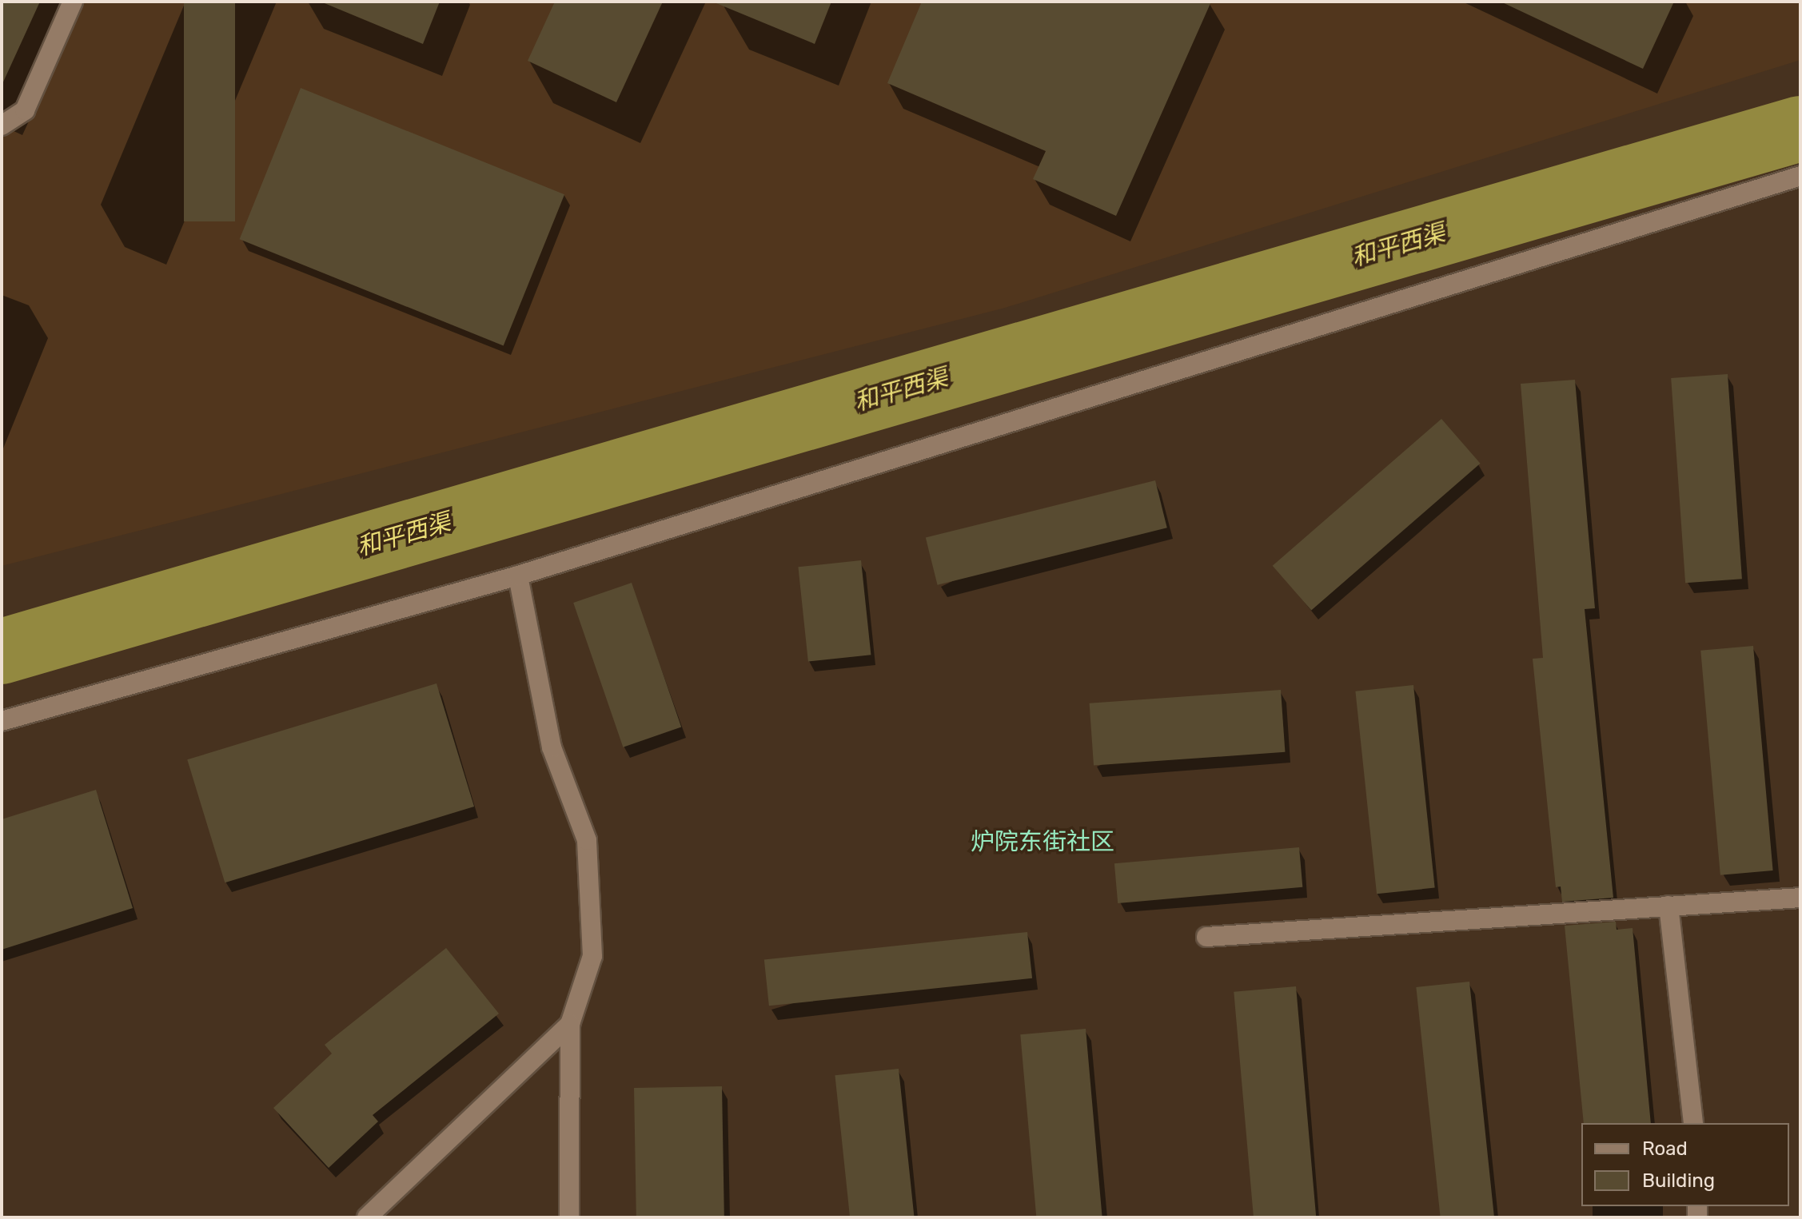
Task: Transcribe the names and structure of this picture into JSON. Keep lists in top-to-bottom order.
{
  "districts": ["炉院东街社区"],
  "water": ["和平西渠"],
  "legend": ["Road", "Building"]
}
